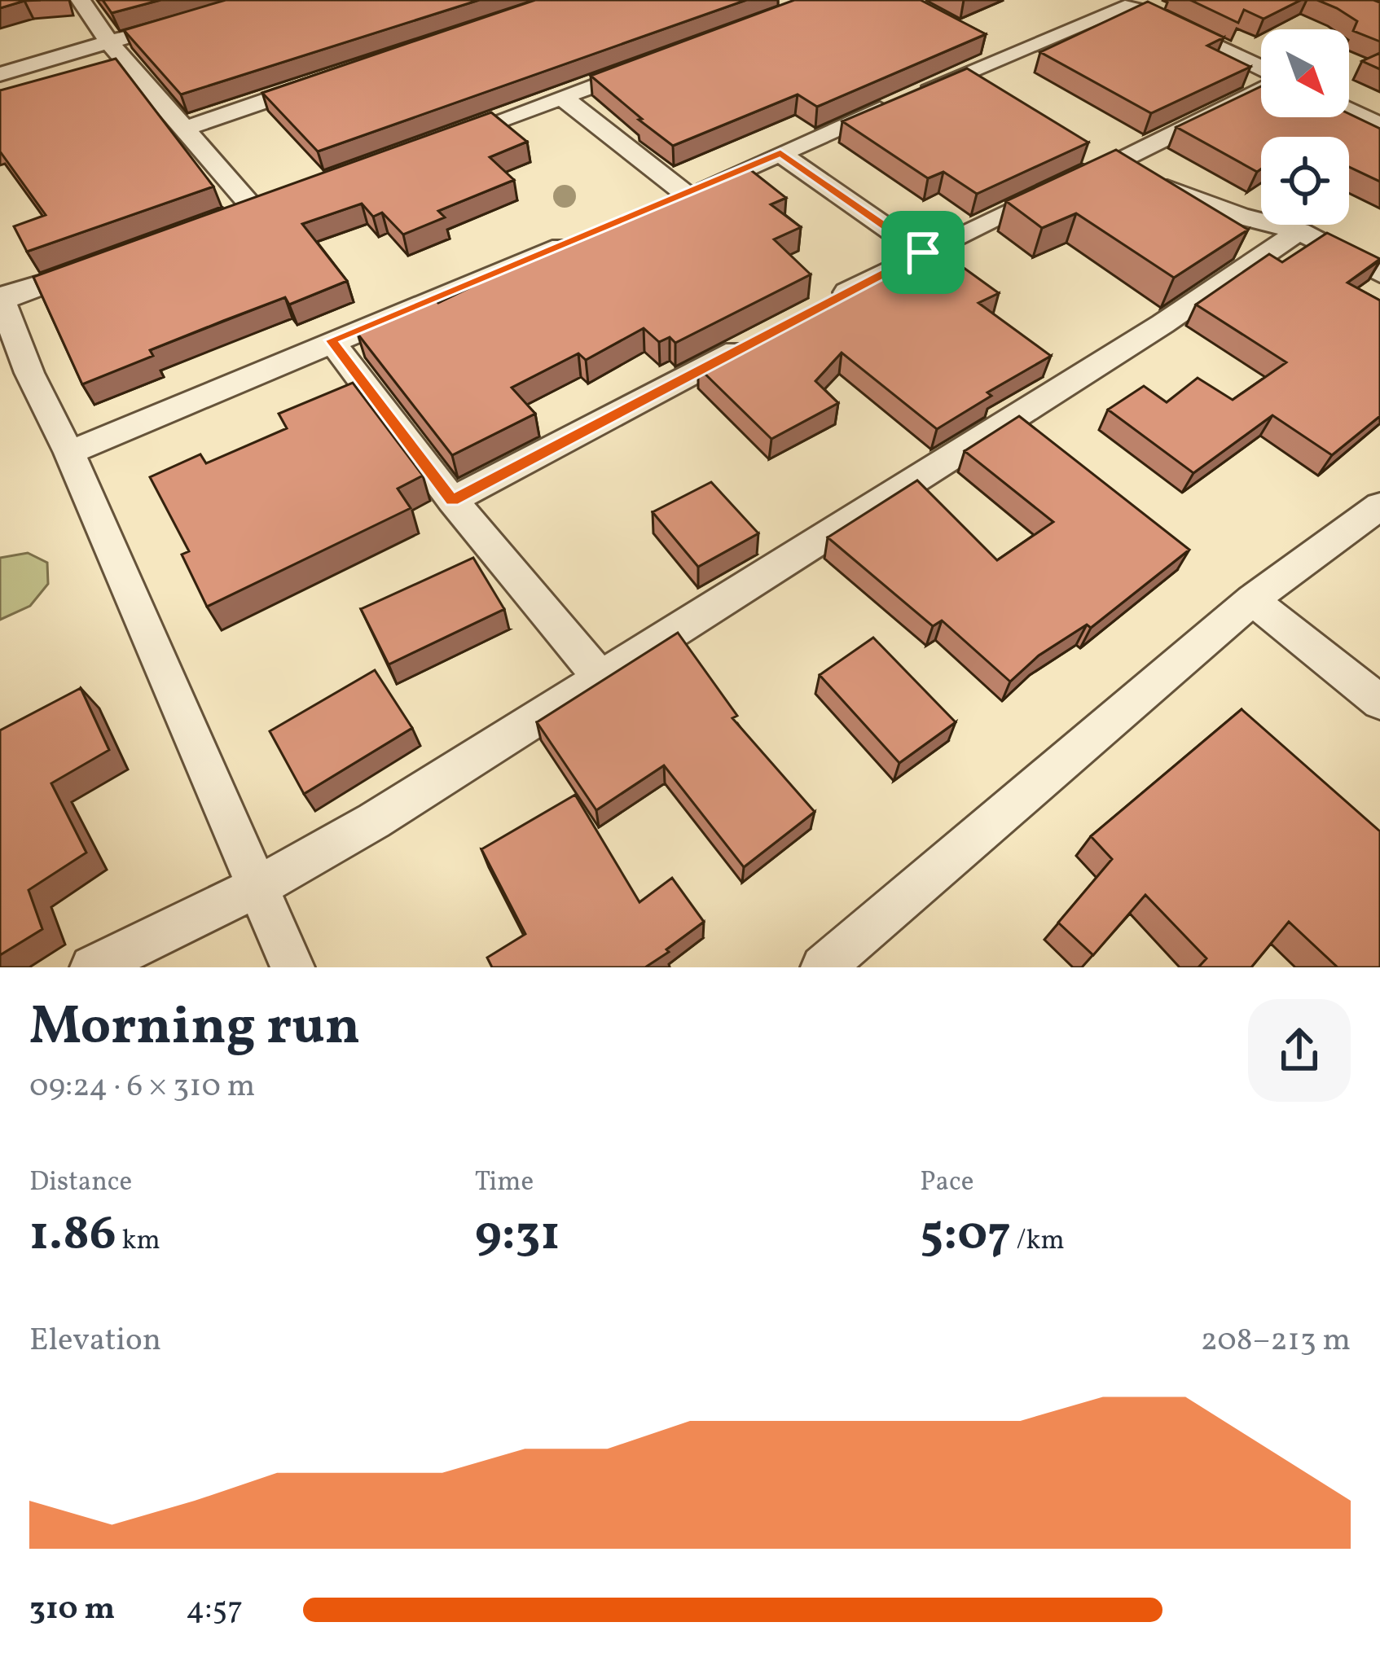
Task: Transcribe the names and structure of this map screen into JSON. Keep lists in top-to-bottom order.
{
  "north": "bottom right",
  "page": {
    "heading": ["Morning run", "09:24 · 6 × 310 m"],
    "stats": [
      ["Distance", "1.86 km"],
      ["Time", "9:31"],
      ["Pace", "5:07 /km"]
    ],
    "chart": ["Elevation", "208–213 m"],
    "list": [
      {
        "name": "310 m",
        "note": "4:57"
      }
    ]
  }
}
